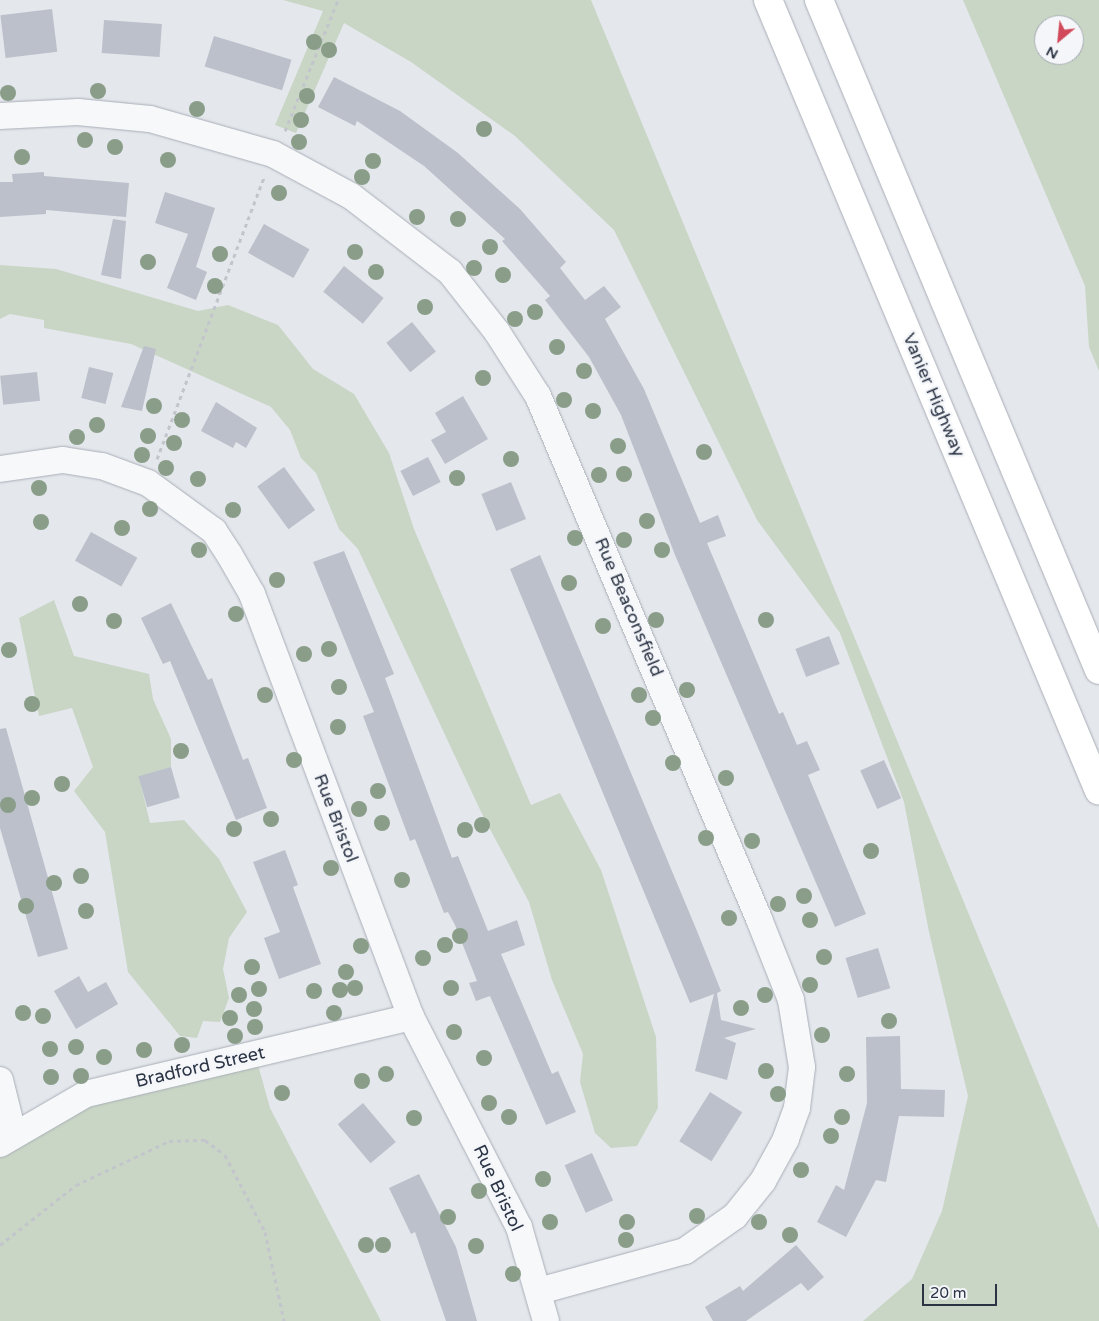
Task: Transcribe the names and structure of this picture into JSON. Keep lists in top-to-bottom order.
{
  "streets": {
    "highway": ["Vanier Highway"],
    "street": ["Rue Beaconsfield", "Rue Bristol", "Bradford Street"]
  },
  "crossings": [
    ["Rue Beaconsfield", "Rue Bristol"],
    ["Rue Bristol", "Bradford Street"]
  ],
  "scale_bar": "20 m",
  "north": "bottom left"
}
